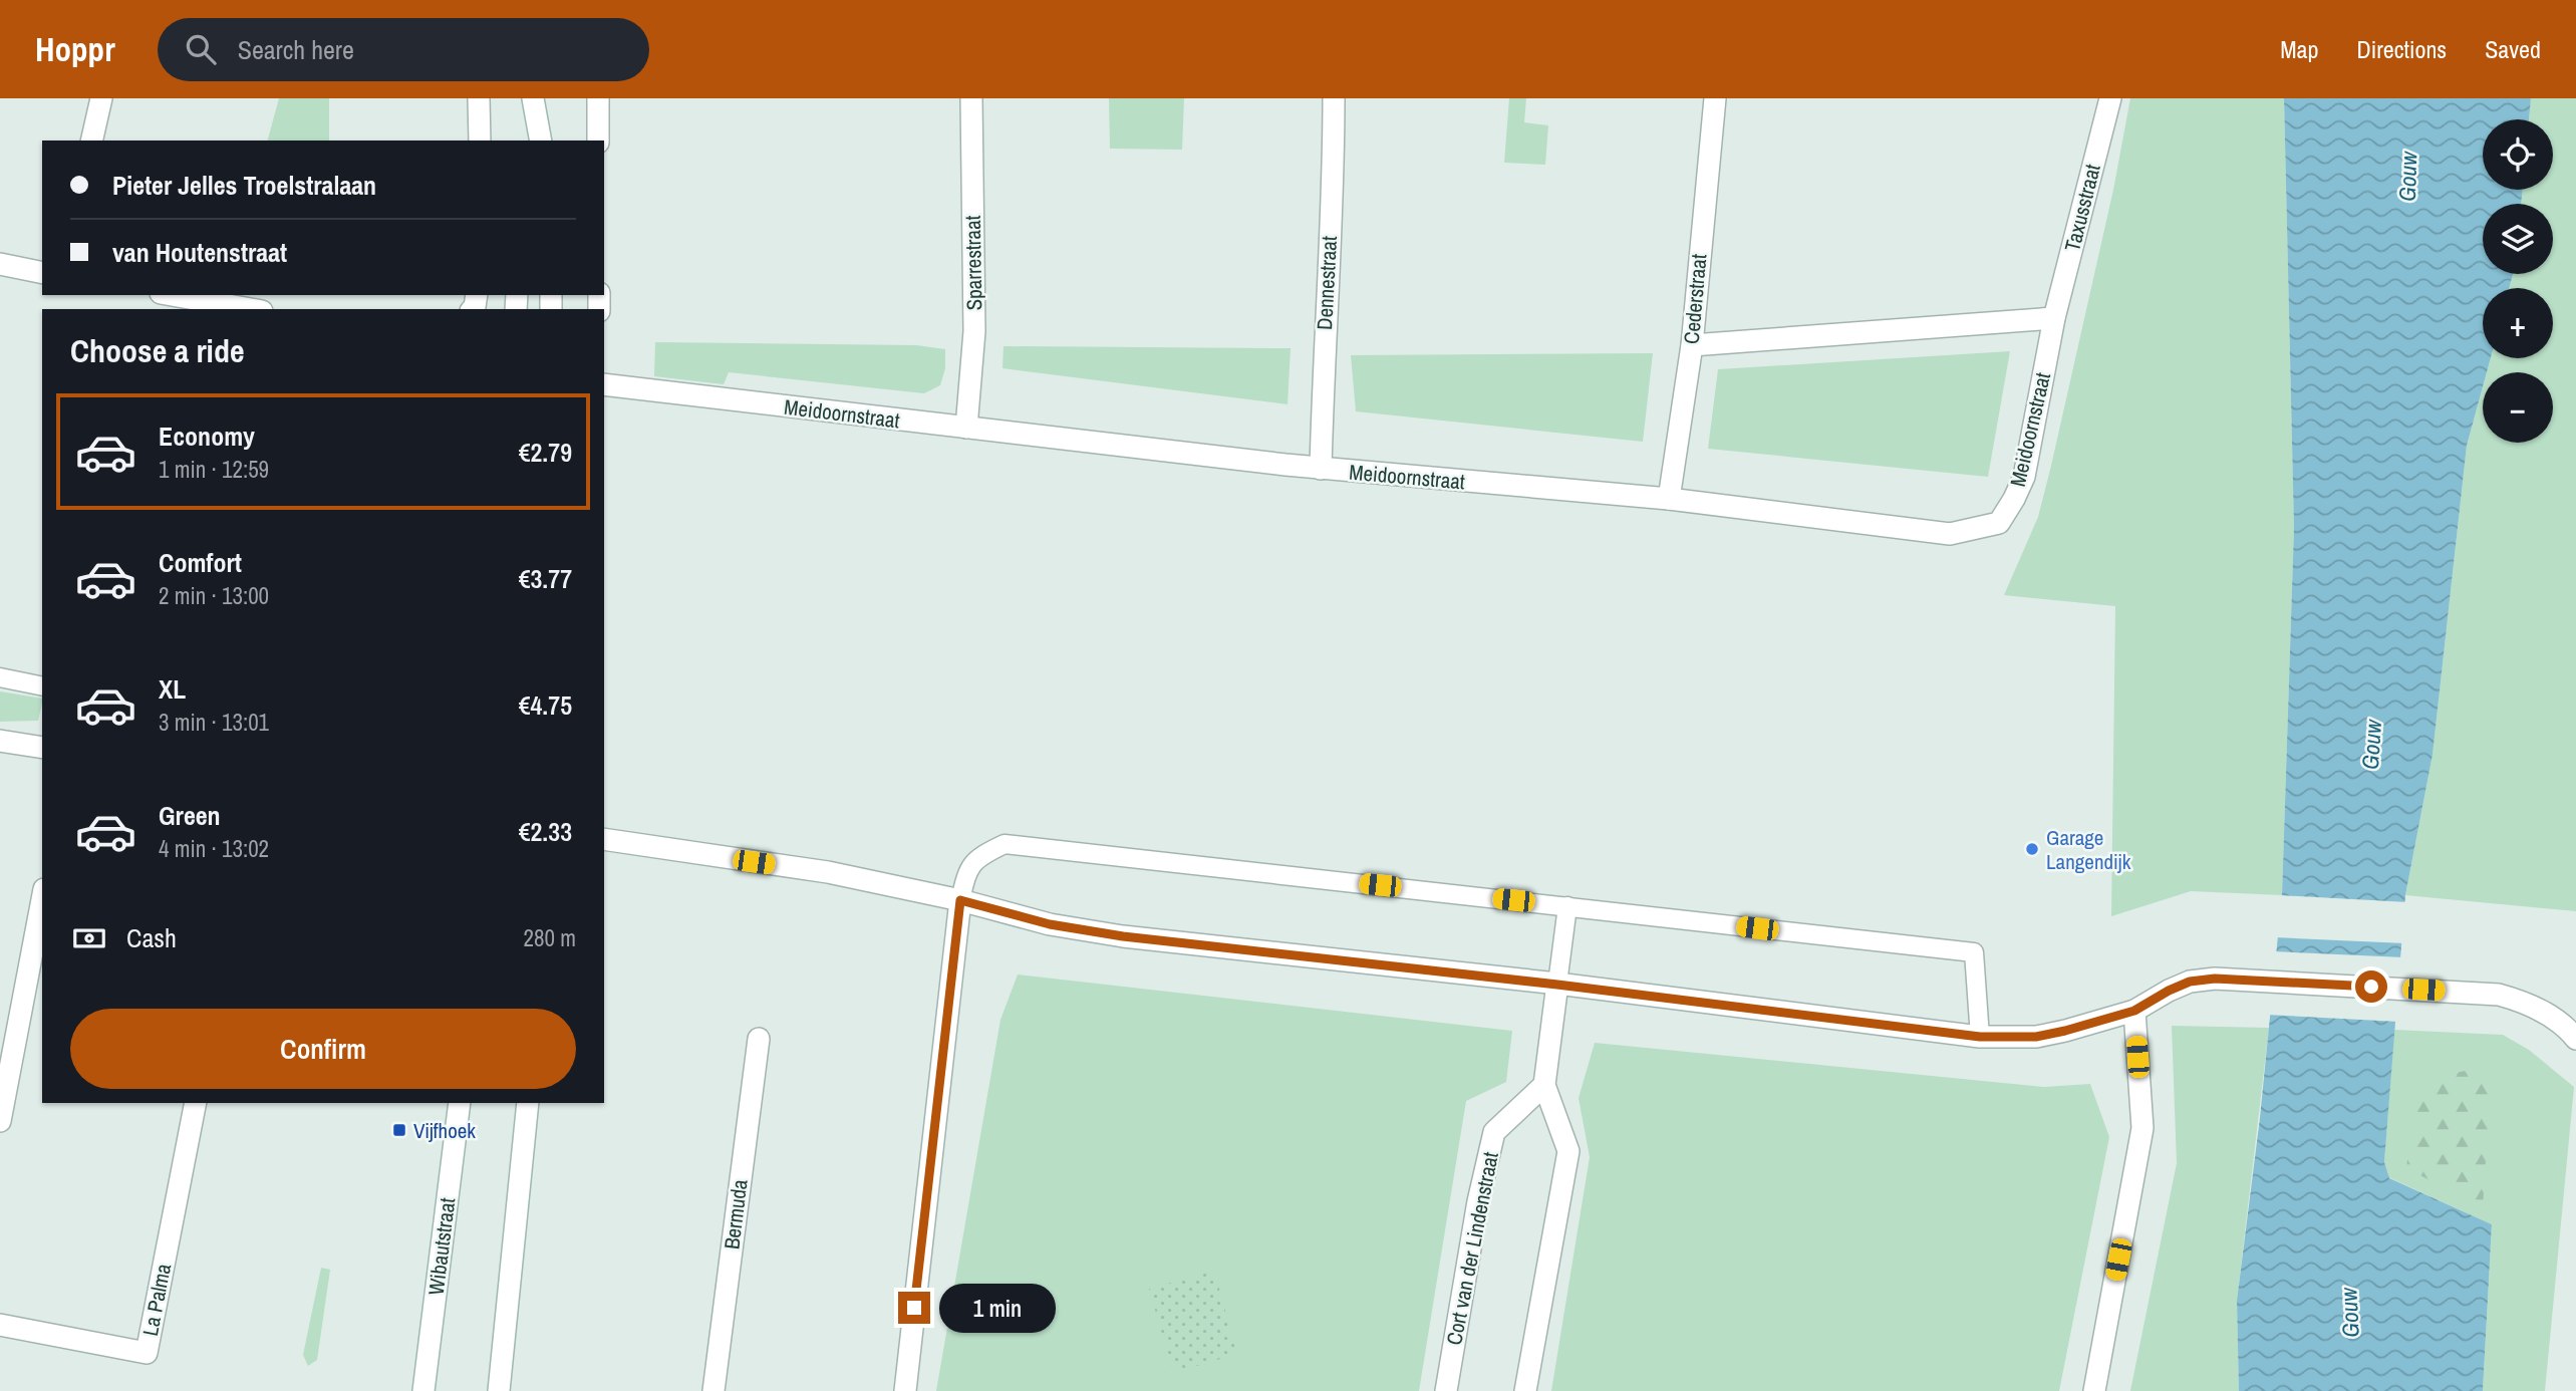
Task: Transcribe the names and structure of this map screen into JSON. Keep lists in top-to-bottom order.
{
  "streets": {
    "street": [
      "Taxusstraat",
      "Sparrestraat",
      "Dennestraat",
      "Cederstraat",
      "Meidoornstraat",
      "Bermuda",
      "Wibautstraat",
      "Cort van der Lindenstraat",
      "La Palma"
    ]
  },
  "crossings": [
    ["Taxusstraat", "Meidoornstraat"],
    ["Sparrestraat", "Meidoornstraat"],
    ["Dennestraat", "Meidoornstraat"],
    ["Cederstraat", "Meidoornstraat"]
  ],
  "water": ["Gouw"],
  "places": {
    "other": ["Garage Langendijk"],
    "transit": ["Vijfhoek"]
  },
  "page": {
    "header": "Hoppr",
    "search": "Search here",
    "nav": ["Map", "Directions", "Saved"],
    "map_buttons": ["+", "−"],
    "banner": ["Pieter Jelles Troelstralaan", "van Houtenstraat"],
    "heading": "Choose a ride",
    "list": [
      {
        "name": "Economy",
        "note": "1 min · 12:59",
        "value": "€2.79"
      },
      {
        "name": "Comfort",
        "note": "2 min · 13:00",
        "value": "€3.77"
      },
      {
        "name": "XL",
        "note": "3 min · 13:01",
        "value": "€4.75"
      },
      {
        "name": "Green",
        "note": "4 min · 13:02",
        "value": "€2.33"
      }
    ],
    "pay": ["Cash", "280 m"],
    "buttons": "Confirm",
    "bubble": "1 min"
  }
}
